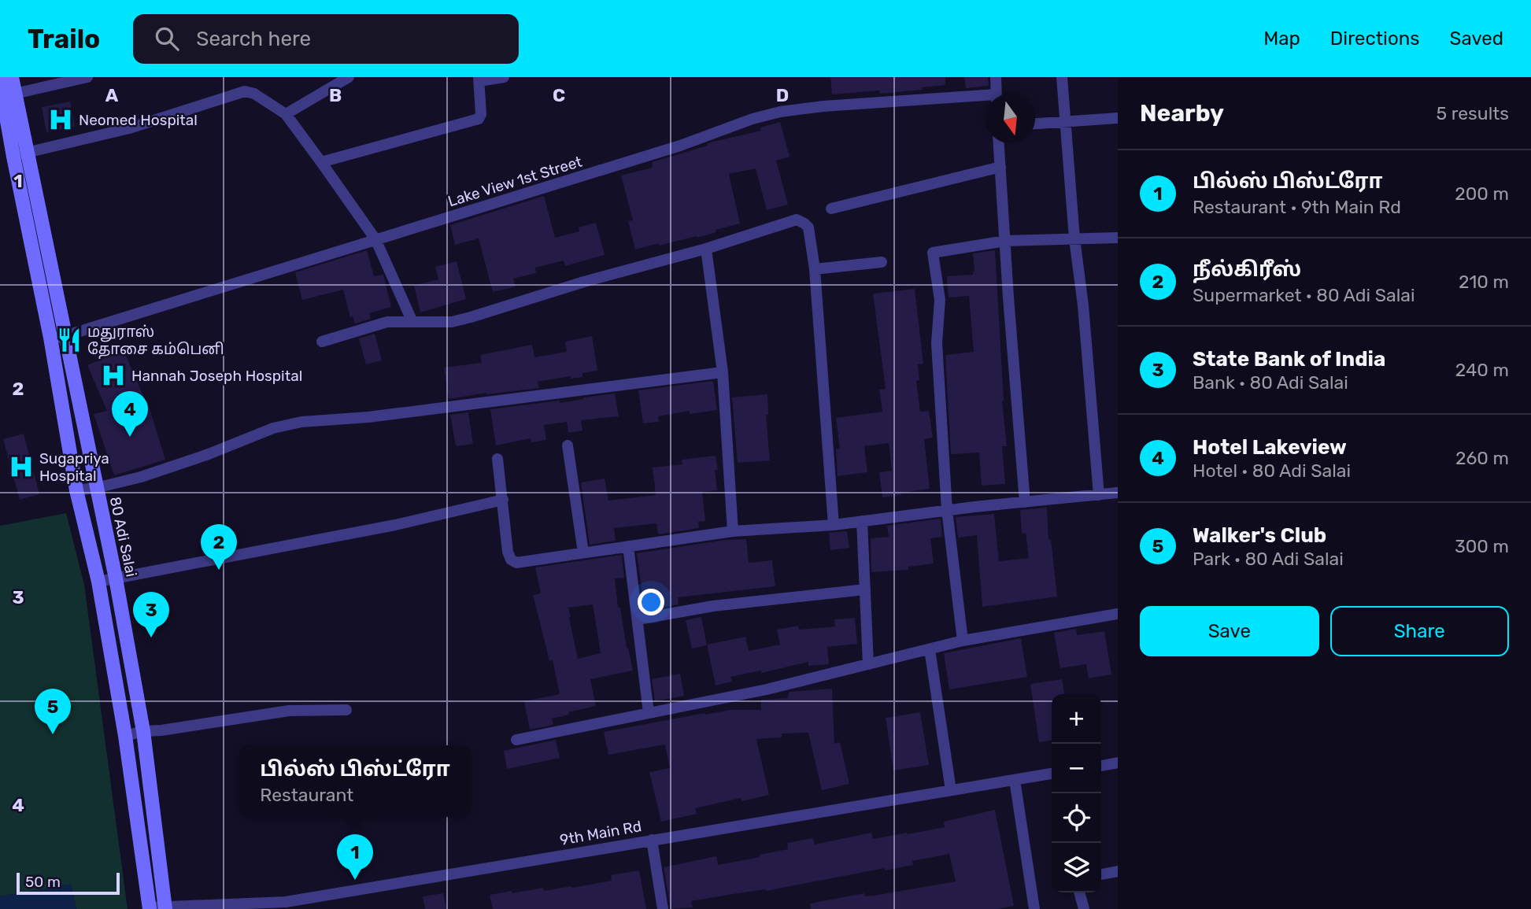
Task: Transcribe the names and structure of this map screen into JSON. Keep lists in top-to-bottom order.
{
  "streets": {
    "main road": ["80 Adi Salai"],
    "street": ["Lake View 1st Street", "9th Main Rd"]
  },
  "crossings": [
    ["Lake View 1st Street", "80 Adi Salai"],
    ["80 Adi Salai", "9th Main Rd"]
  ],
  "places": {
    "hospital": ["Neomed Hospital", "Hannah Joseph Hospital", "Sugapriya Hospital"],
    "restaurant": ["மதுராஸ் தோசை கம்பெனி"]
  },
  "scale_bar": "50 m",
  "north": "bottom",
  "page": {
    "header": "Trailo",
    "search": "Search here",
    "nav": ["Map", "Directions", "Saved"],
    "heading": ["Nearby", "5 results"],
    "list": [
      {
        "mark": "1",
        "name": "பில்ஸ் பிஸ்ட்ரோ",
        "note": "Restaurant · 9th Main Rd",
        "value": "200 m"
      },
      {
        "mark": "2",
        "name": "நீல்கிரீஸ்",
        "note": "Supermarket · 80 Adi Salai",
        "value": "210 m"
      },
      {
        "mark": "3",
        "name": "State Bank of India",
        "note": "Bank · 80 Adi Salai",
        "value": "240 m"
      },
      {
        "mark": "4",
        "name": "Hotel Lakeview",
        "note": "Hotel · 80 Adi Salai",
        "value": "260 m"
      },
      {
        "mark": "5",
        "name": "Walker's Club",
        "note": "Park · 80 Adi Salai",
        "value": "300 m"
      }
    ],
    "pins": [
      "4",
      "2",
      "3",
      "5",
      "1"
    ],
    "buttons": ["Save", "Share"],
    "map_buttons": ["+", "−"],
    "popup": ["பில்ஸ் பிஸ்ட்ரோ", "Restaurant"],
    "scale": "50 m"
  },
  "grid": {
    "columns": [
      "A",
      "B",
      "C",
      "D"
    ],
    "rows": [
      "1",
      "2",
      "3",
      "4"
    ]
  }
}
